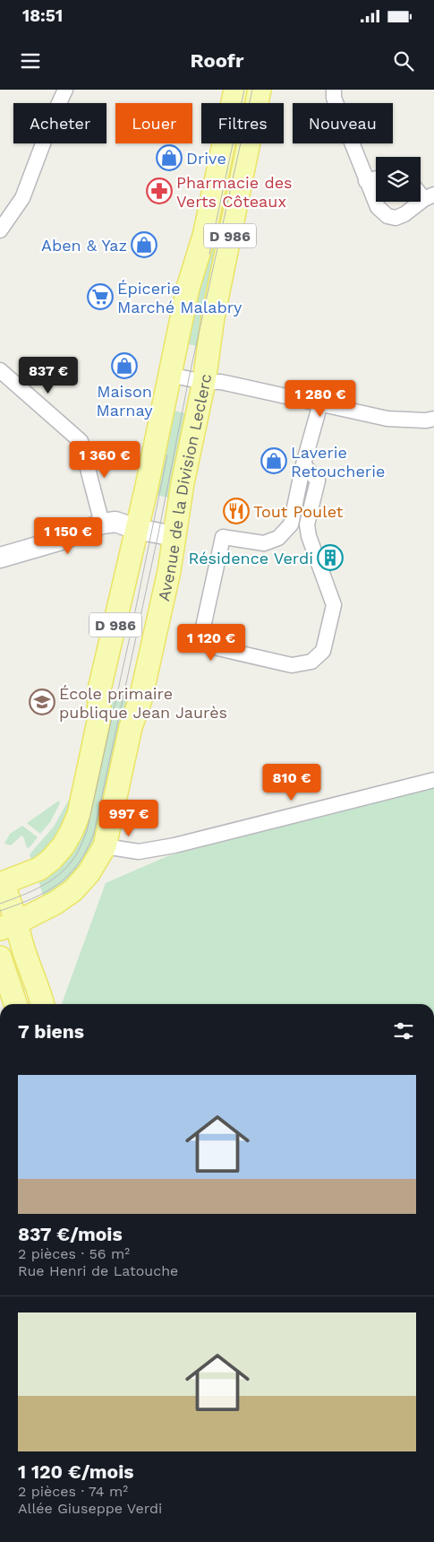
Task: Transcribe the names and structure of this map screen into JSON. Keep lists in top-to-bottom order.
{
  "streets": {
    "main road": ["D 986", "Avenue de la Division Leclerc"]
  },
  "places": {
    "shop": [
      "Drive",
      "Aben & Yaz",
      "Maison Marnay",
      "Laverie Retoucherie"
    ],
    "pharmacy": ["Pharmacie des Verts Côteaux"],
    "supermarket": ["Épicerie Marché Malabry"],
    "restaurant": ["Tout Poulet"],
    "building": ["Résidence Verdi"],
    "school or university": ["École primaire publique Jean Jaurès"]
  },
  "page": {
    "status": "18:51",
    "header": "Roofr",
    "chip": [
      "Acheter",
      "Louer",
      "Filtres",
      "Nouveau"
    ],
    "price": [
      "837 €",
      "1 280 €",
      "1 360 €",
      "1 150 €",
      "1 120 €",
      "810 €",
      "997 €"
    ],
    "heading": "7 biens",
    "list": [
      {
        "name": "837 €/mois",
        "note": "2 pièces · 56 m² · Rue Henri de Latouche"
      },
      {
        "name": "1 120 €/mois",
        "note": "2 pièces · 74 m² · Allée Giuseppe Verdi"
      }
    ]
  }
}
